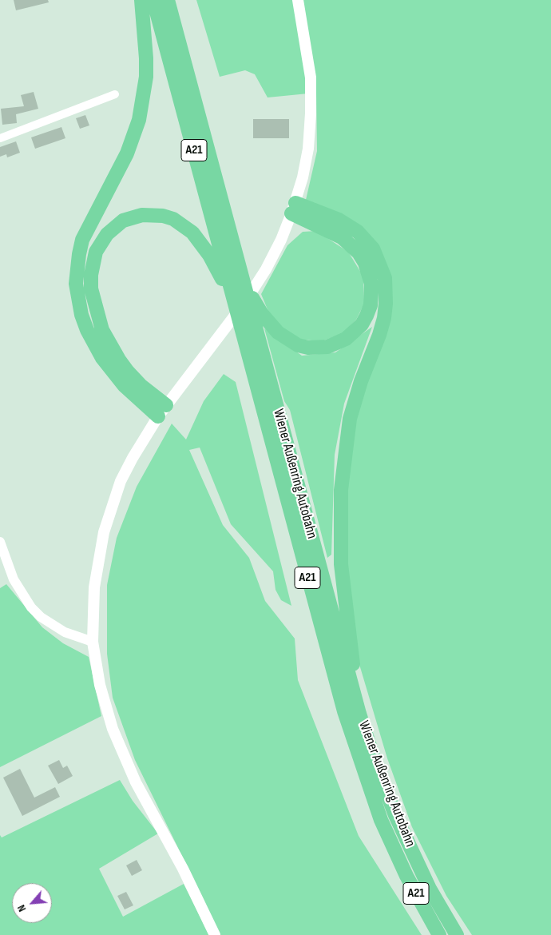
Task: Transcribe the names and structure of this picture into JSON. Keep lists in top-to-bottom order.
{
  "streets": {
    "highway": ["A21", "Wiener Außenring Autobahn"]
  },
  "north": "bottom left"
}
